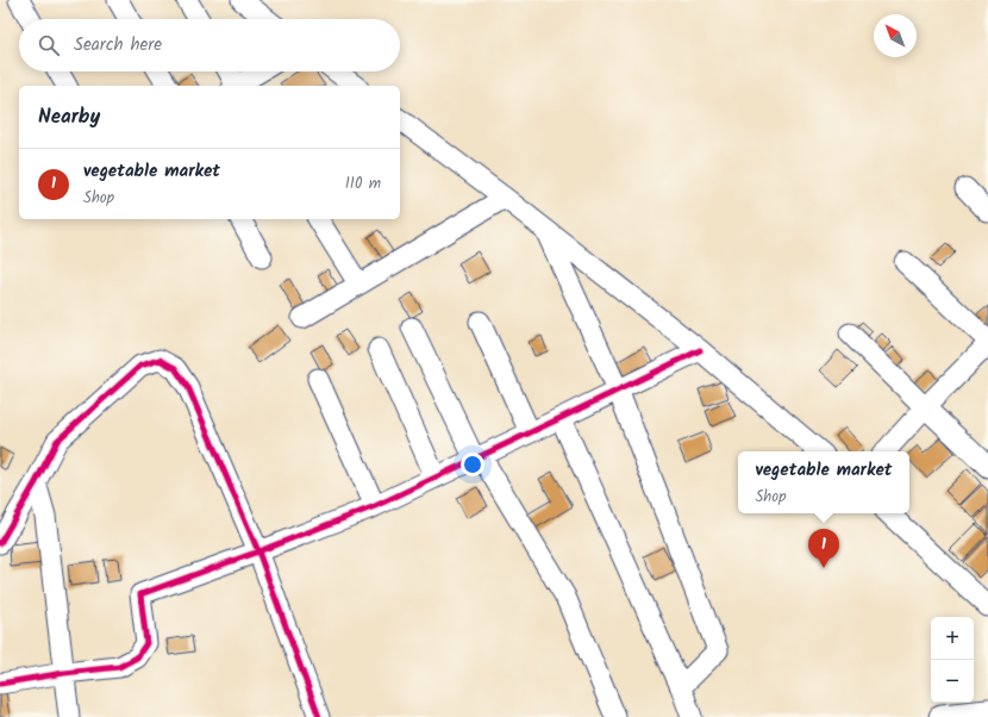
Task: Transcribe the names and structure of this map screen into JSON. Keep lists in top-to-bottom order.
{
  "north": "top left",
  "page": {
    "search": "Search here",
    "heading": "Nearby",
    "list": [
      {
        "mark": "1",
        "name": "vegetable market",
        "note": "Shop",
        "value": "110 m"
      }
    ],
    "popup": ["vegetable market", "Shop"],
    "pins": "1",
    "map_buttons": ["+", "−"]
  }
}
